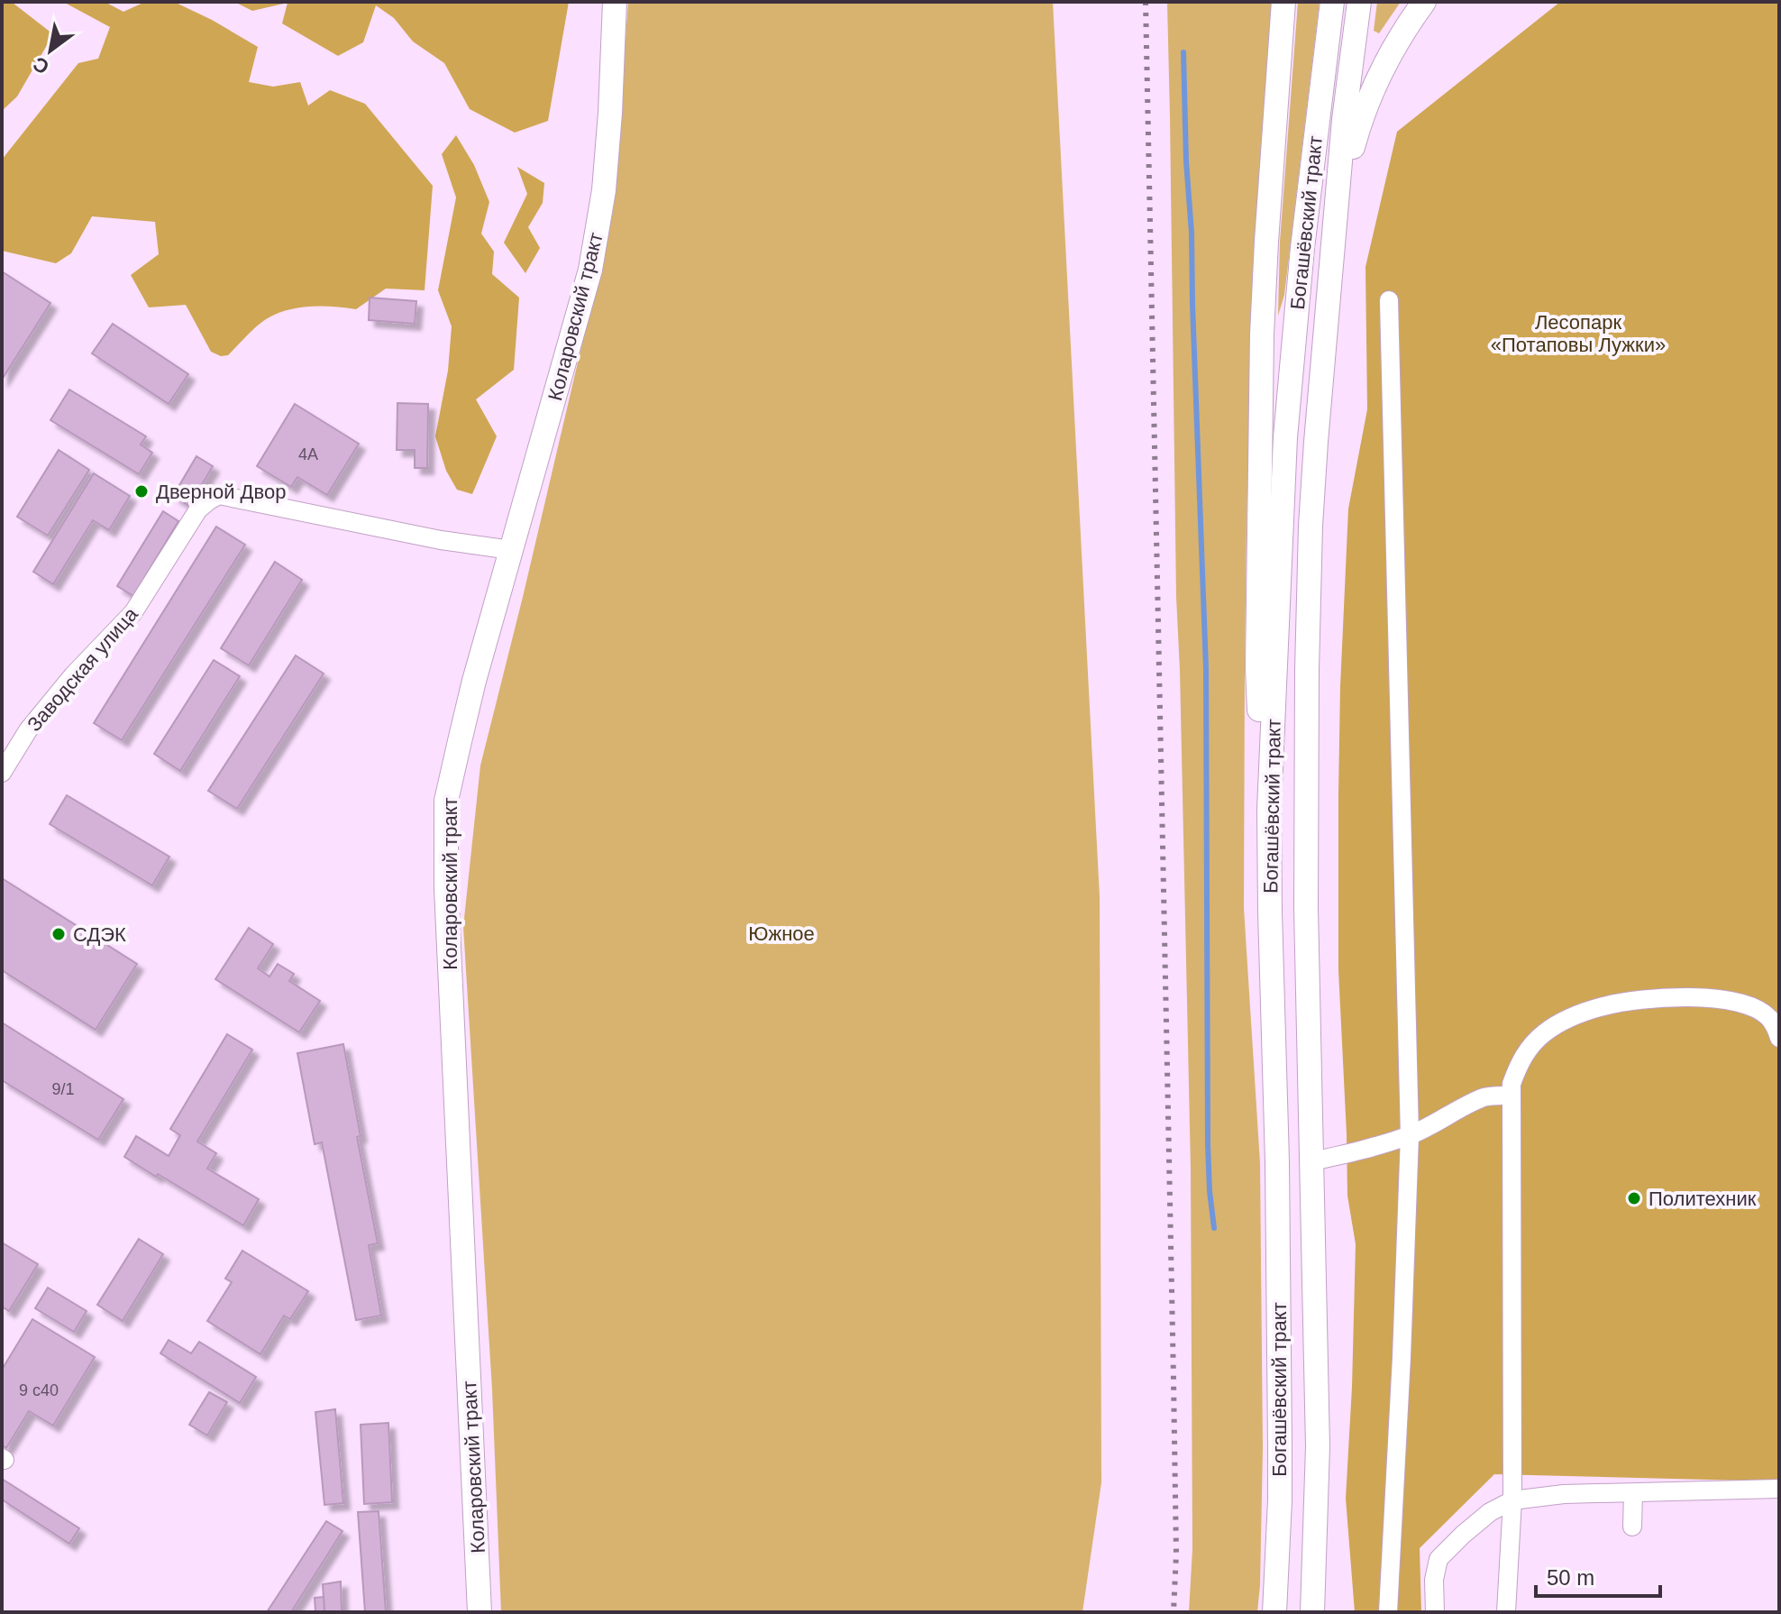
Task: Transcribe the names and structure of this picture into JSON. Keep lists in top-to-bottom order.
{
  "streets": {
    "main road": ["Богашёвский тракт", "Коларовский тракт"],
    "street": ["Заводская улица"]
  },
  "crossings": [
    ["Коларовский тракт", "Заводская улица"]
  ],
  "parks": ["Лесопарк «Потаповы Лужки»", "Южное"],
  "places": ["Дверной Двор", "СДЭК", "Политехник"],
  "house_numbers": ["4А", "9/1", "9 с40"],
  "scale_bar": "50 m",
  "north": "bottom left"
}
